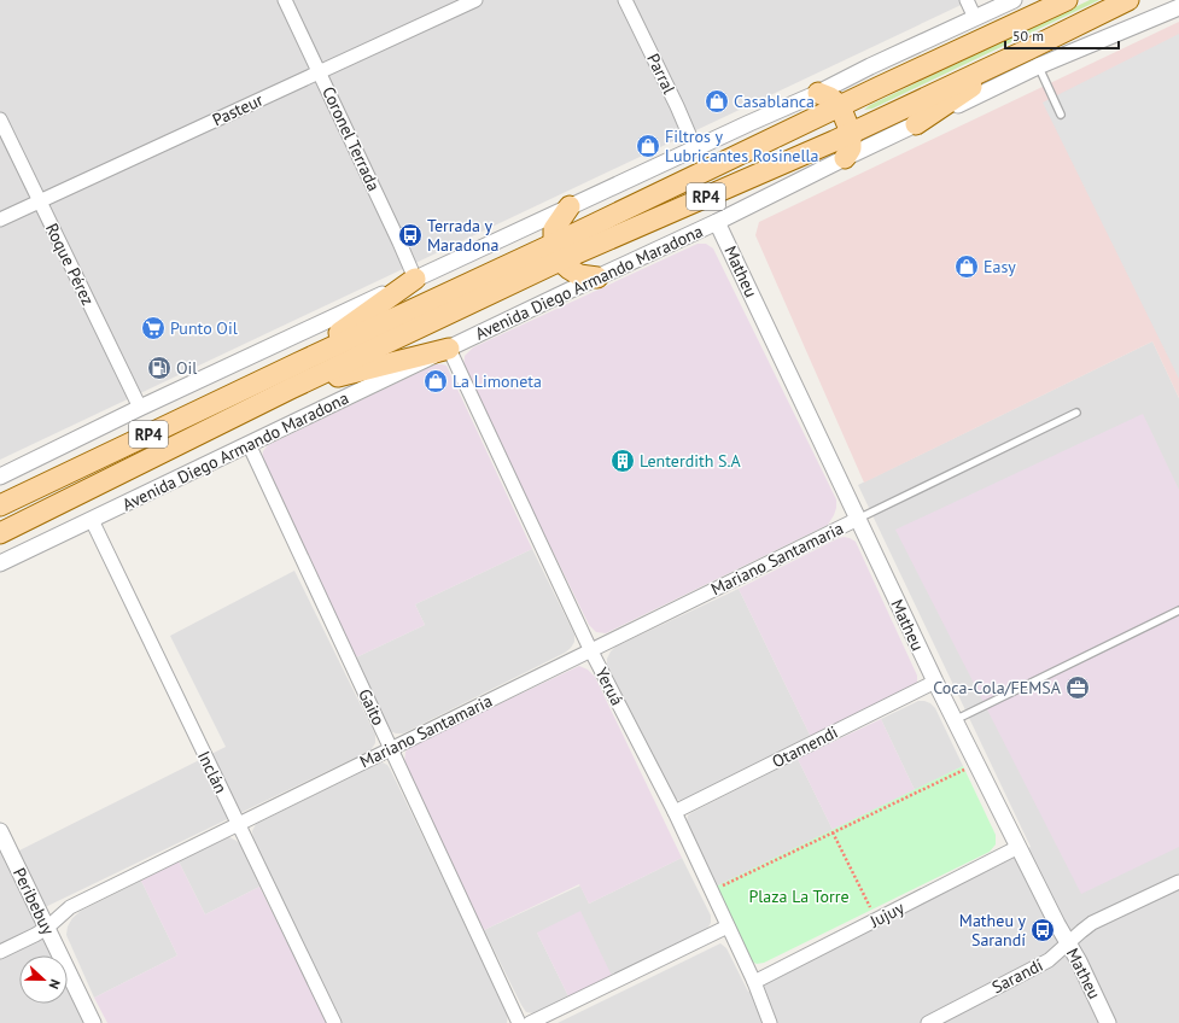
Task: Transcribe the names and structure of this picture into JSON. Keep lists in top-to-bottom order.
{
  "streets": {
    "main road": ["RP4", "Avenida Diego Armando Maradona"],
    "street": [
      "Parral",
      "Pasteur",
      "Coronel Terrada",
      "Roque Pérez",
      "Matheu",
      "Mariano Santamaria",
      "Yeruá",
      "Gaito",
      "Otamendi",
      "Inclán",
      "Peribebuy",
      "Jujuy",
      "Sarandí"
    ]
  },
  "crossings": [
    ["Pasteur", "Coronel Terrada"],
    ["Pasteur", "Roque Pérez"],
    ["Matheu", "Avenida Diego Armando Maradona"],
    ["Matheu", "Mariano Santamaria"],
    ["Matheu", "Otamendi"],
    ["Matheu", "Jujuy"],
    ["Matheu", "Sarandí"],
    ["Avenida Diego Armando Maradona", "Yeruá"],
    ["Avenida Diego Armando Maradona", "Gaito"],
    ["Avenida Diego Armando Maradona", "Inclán"],
    ["Mariano Santamaria", "Yeruá"],
    ["Mariano Santamaria", "Gaito"],
    ["Mariano Santamaria", "Inclán"],
    ["Mariano Santamaria", "Peribebuy"],
    ["Yeruá", "Otamendi"],
    ["Yeruá", "Jujuy"]
  ],
  "parks": ["Plaza La Torre"],
  "places": {
    "shop": [
      "Casablanca",
      "Filtros y Lubricantes Rosinella",
      "Easy",
      "La Limoneta"
    ],
    "bus stop": ["Terrada y Maradona", "Matheu y Sarandí"],
    "supermarket": ["Punto Oil"],
    "fuel station": ["Oil"],
    "building": ["Lenterdith S.A"],
    "office": ["Coca-Cola/FEMSA"]
  },
  "scale_bar": "50 m",
  "north": "right"
}
